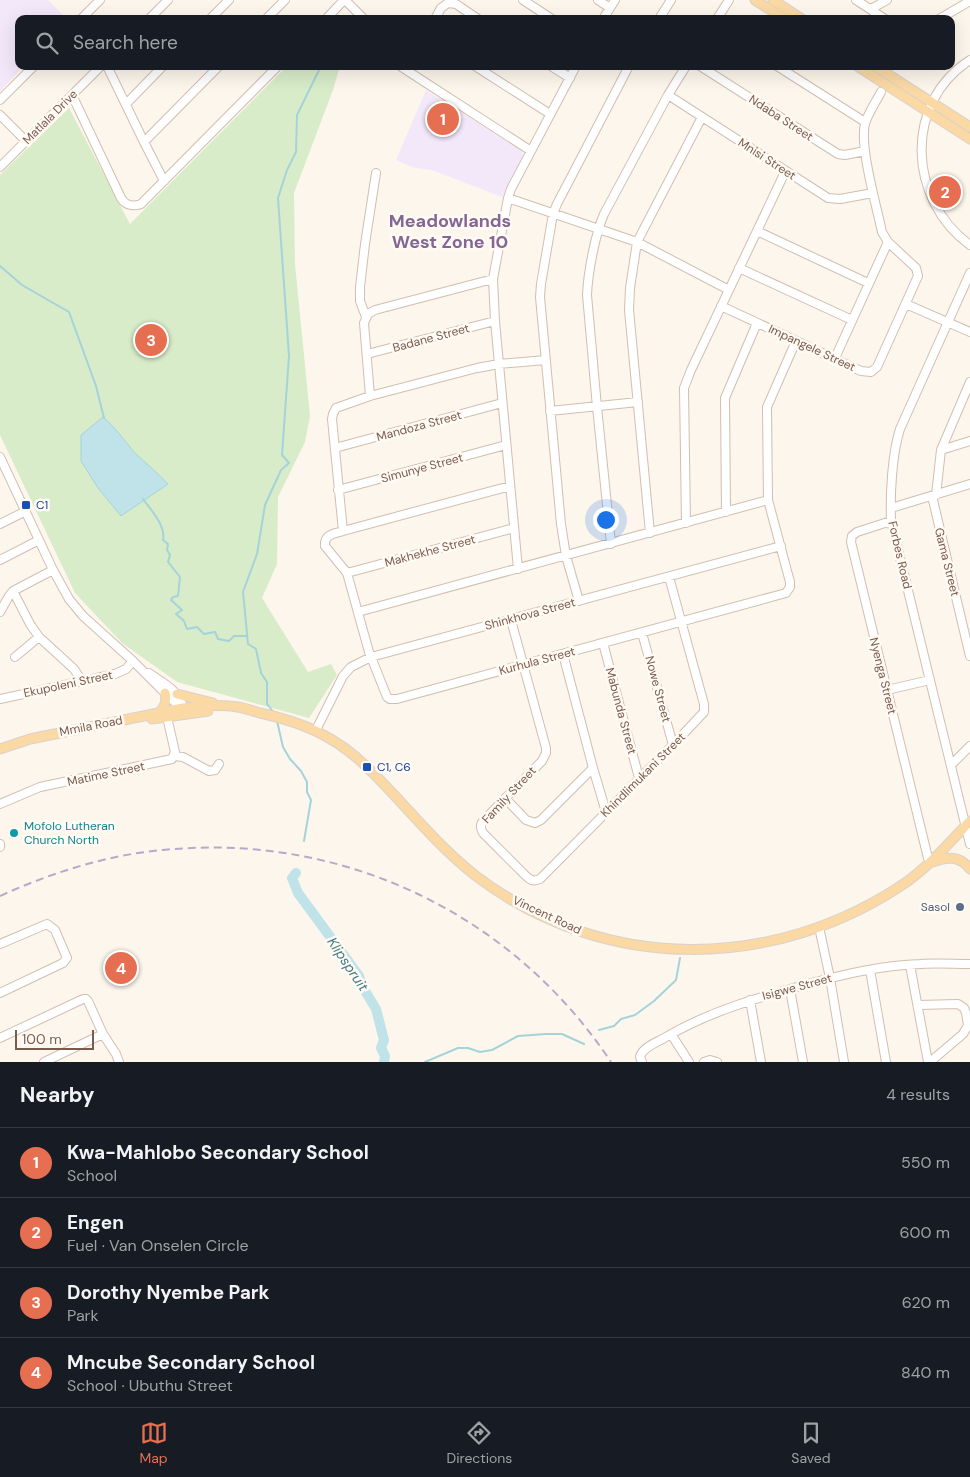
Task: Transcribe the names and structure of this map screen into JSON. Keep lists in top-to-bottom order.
{
  "streets": {
    "main road": ["Mmila Road", "Vincent Road"],
    "street": [
      "Matlala Drive",
      "Ndaba Street",
      "Mnisi Street",
      "Badane Street",
      "Impangele Street",
      "Mandoza Street",
      "Simunye Street",
      "Makhekhe Street",
      "Forbes Road",
      "Gama Street",
      "Shinkhova Street",
      "Kurhula Street",
      "Nyenga Street",
      "Ekupoleni Street",
      "Nowe Street",
      "Mabunda Street",
      "Matime Street",
      "Khindlimukani Street",
      "Family Street",
      "Isigwe Street"
    ]
  },
  "crossings": [
    ["Impangele Street", "Kurhula Street"],
    ["Makhekhe Street", "Kurhula Street"],
    ["Forbes Road", "Nyenga Street"],
    ["Forbes Road", "Vincent Road"],
    ["Shinkhova Street", "Kurhula Street"],
    ["Shinkhova Street", "Khindlimukani Street"],
    ["Shinkhova Street", "Family Street"],
    ["Shinkhova Street", "Vincent Road"],
    ["Kurhula Street", "Nowe Street"],
    ["Kurhula Street", "Mabunda Street"],
    ["Kurhula Street", "Khindlimukani Street"],
    ["Kurhula Street", "Family Street"],
    ["Nyenga Street", "Vincent Road"],
    ["Nowe Street", "Khindlimukani Street"],
    ["Mabunda Street", "Khindlimukani Street"],
    ["Mmila Road", "Vincent Road"],
    ["Khindlimukani Street", "Family Street"]
  ],
  "districts": ["Meadowlands West Zone 10"],
  "water": ["Klipspruit"],
  "places": {
    "transit": ["C1", "C1, C6"],
    "other": ["Mofolo Lutheran Church North", "Sasol"]
  },
  "scale_bar": "100 m",
  "page": {
    "search": "Search here",
    "pins": [
      "1",
      "2",
      "3",
      "4"
    ],
    "scale": "100 m",
    "heading": ["Nearby", "4 results"],
    "list": [
      {
        "mark": "1",
        "name": "Kwa-Mahlobo Secondary School",
        "note": "School",
        "value": "550 m"
      },
      {
        "mark": "2",
        "name": "Engen",
        "note": "Fuel · Van Onselen Circle",
        "value": "600 m"
      },
      {
        "mark": "3",
        "name": "Dorothy Nyembe Park",
        "note": "Park",
        "value": "620 m"
      },
      {
        "mark": "4",
        "name": "Mncube Secondary School",
        "note": "School · Ubuthu Street",
        "value": "840 m"
      }
    ],
    "nav": ["Map", "Directions", "Saved"]
  }
}
